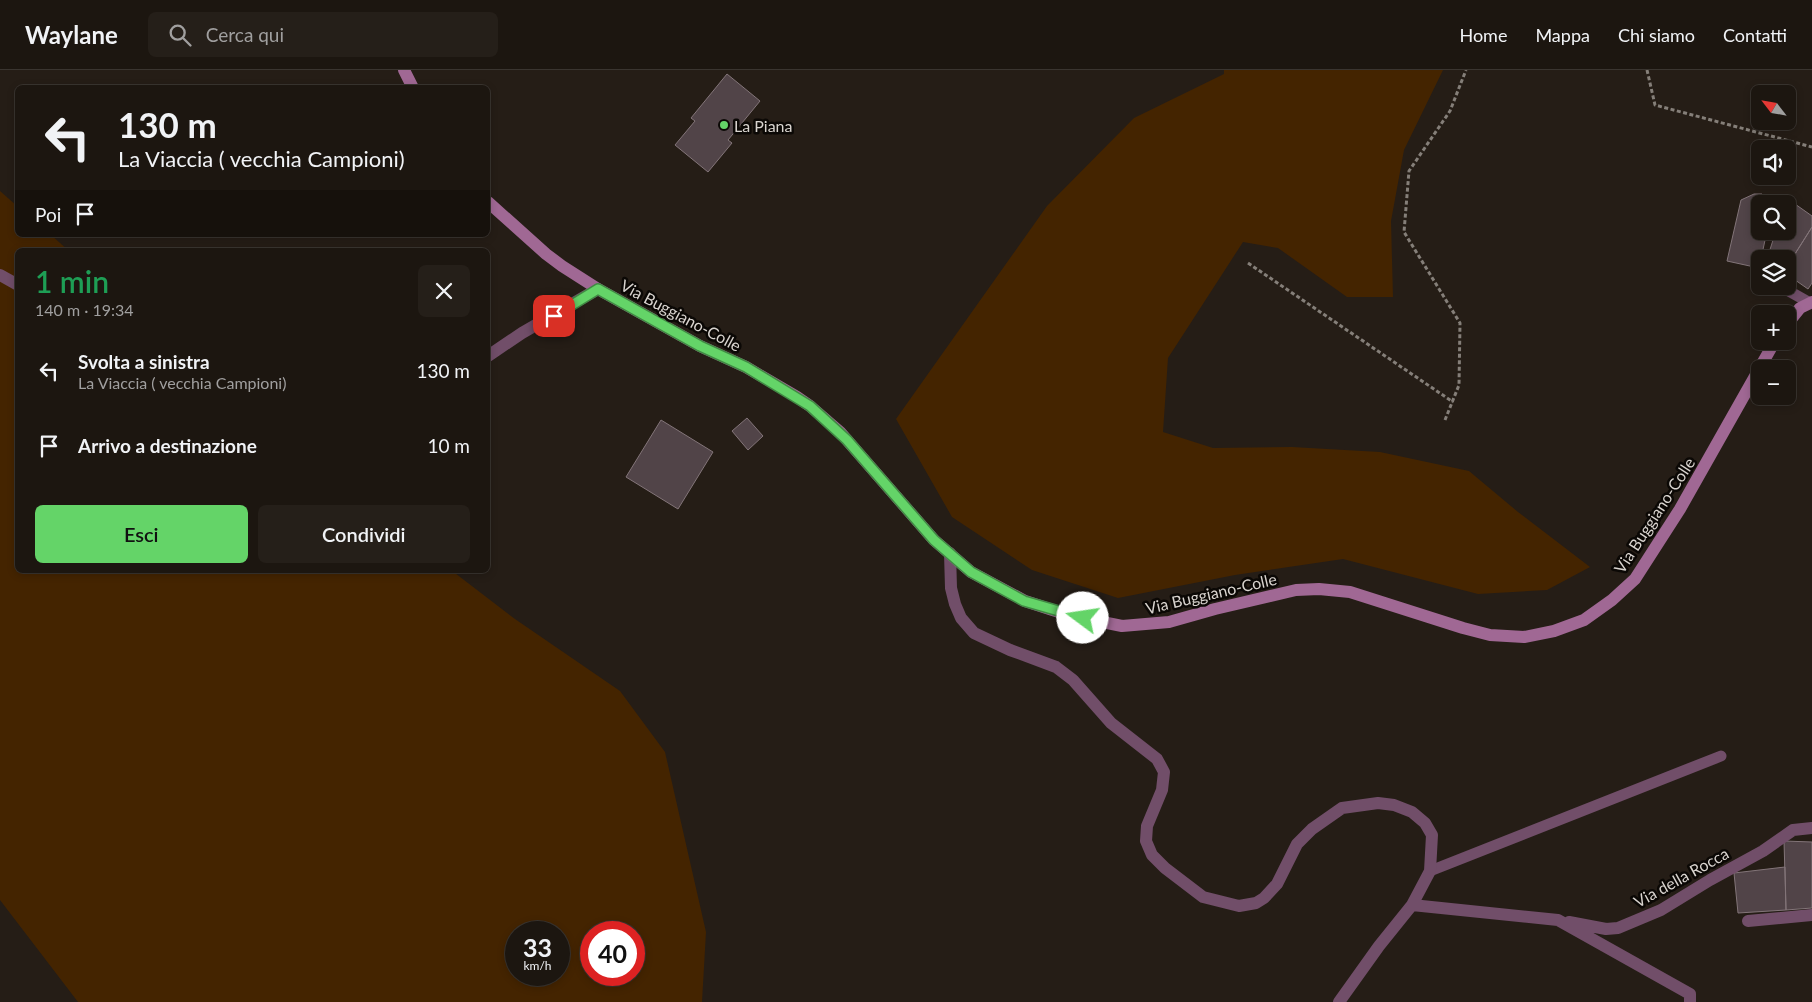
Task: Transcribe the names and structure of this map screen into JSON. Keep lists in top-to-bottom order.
{
  "streets": {
    "street": ["Via Buggiano-Colle", "Via della Rocca"]
  },
  "places": ["La Piana"],
  "north": "top left",
  "page": {
    "header": "Waylane",
    "search": "Cerca qui",
    "nav": [
      "Home",
      "Mappa",
      "Chi siamo",
      "Contatti"
    ],
    "map_buttons": ["+", "−"],
    "turn": ["130 m", "La Viaccia ( vecchia Campioni)"],
    "then": "Poi",
    "heading": ["1 min", "140 m · 19:34"],
    "list": [
      {
        "name": "Svolta a sinistra",
        "note": "La Viaccia ( vecchia Campioni)",
        "value": "130 m"
      },
      {
        "name": "Arrivo a destinazione",
        "value": "10 m"
      }
    ],
    "buttons": ["Esci", "Condividi"],
    "speed": "33 km/h",
    "limit": "40"
  }
}
